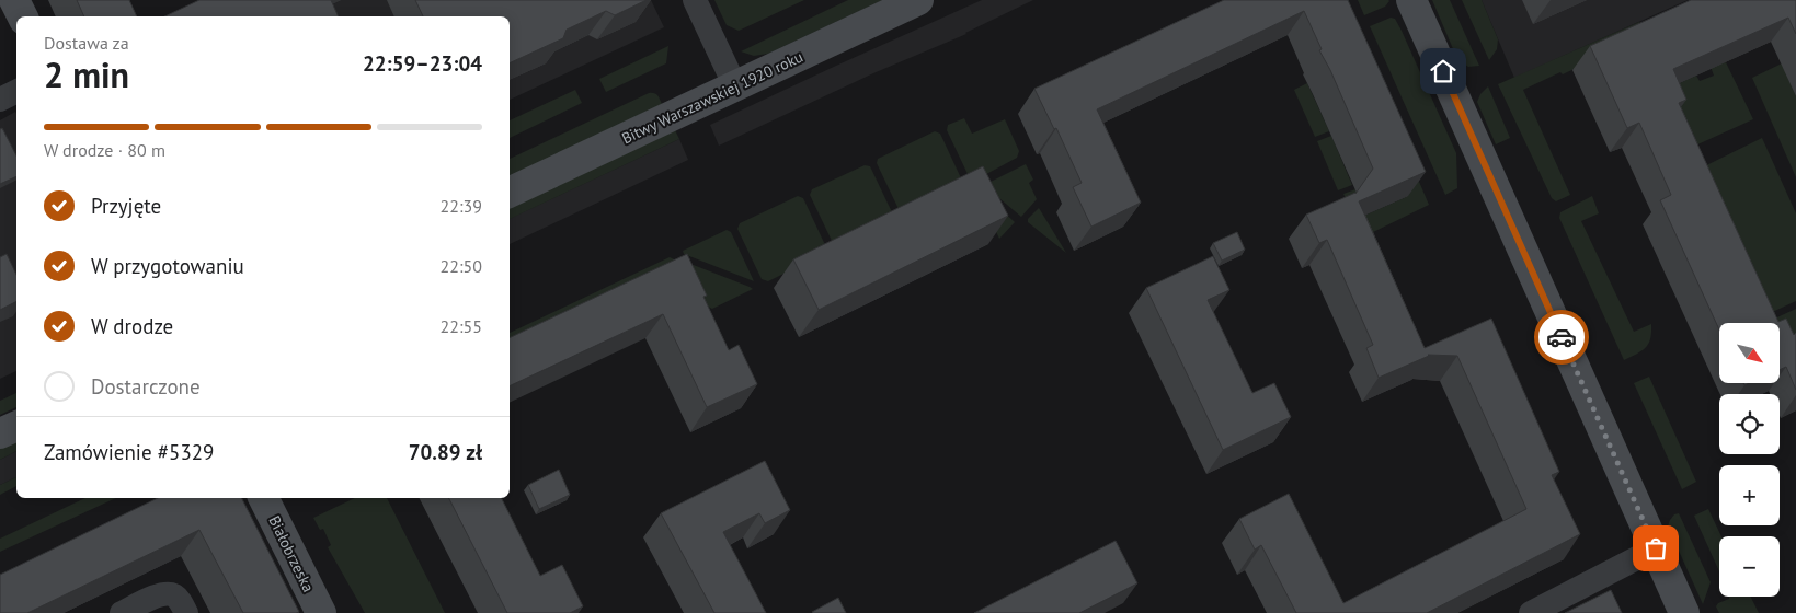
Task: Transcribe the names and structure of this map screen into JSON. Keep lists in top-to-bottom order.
{
  "streets": {
    "street": ["Bitwy Warszawskiej 1920 roku", "Białobrzeska"]
  },
  "north": "bottom right",
  "page": {
    "heading": ["2 min", "Dostawa za", "22:59–23:04"],
    "panel": ["Zamówienie #5329", "70.89 zł"],
    "bar": "W drodze · 80 m",
    "list": [
      ["Przyjęte", "22:39"],
      ["W przygotowaniu", "22:50"],
      ["W drodze", "22:55"],
      "Dostarczone"
    ],
    "map_buttons": ["+", "−"]
  }
}
